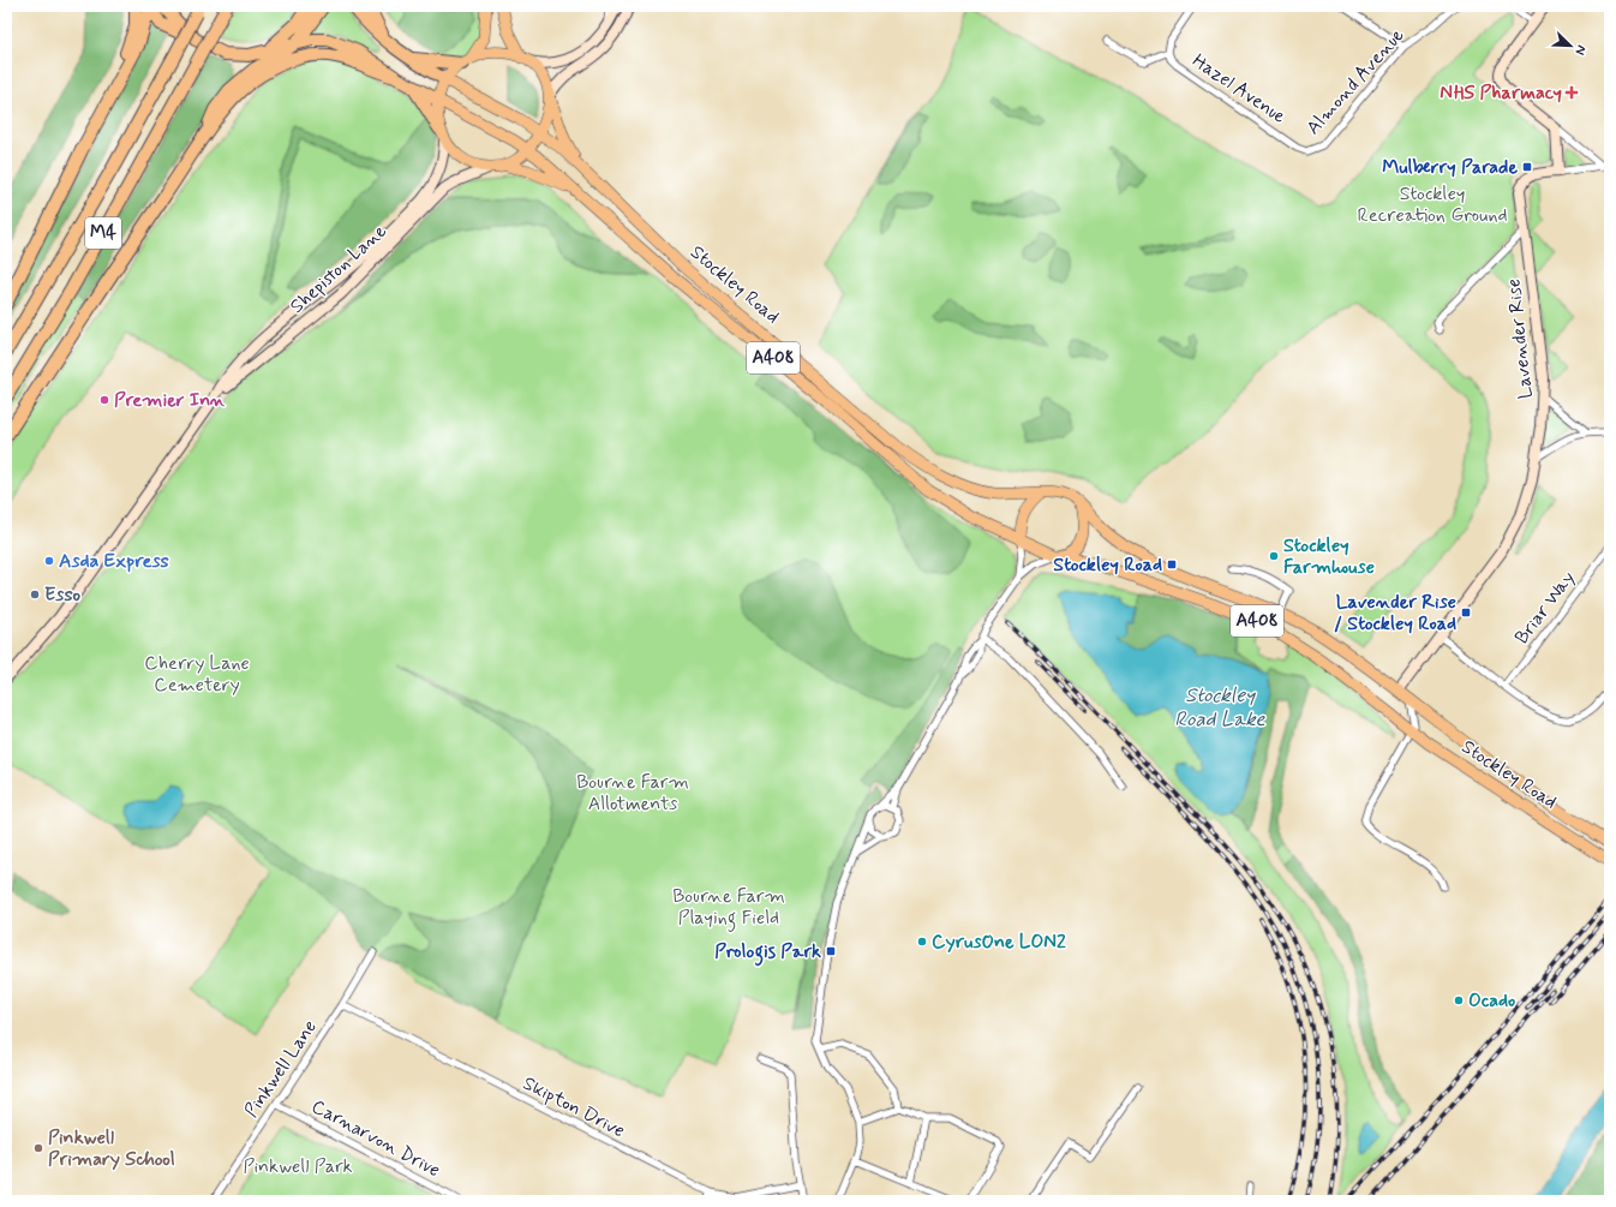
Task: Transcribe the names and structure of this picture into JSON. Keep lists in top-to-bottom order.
{
  "streets": {
    "highway": ["M4"],
    "main road": ["Stockley Road", "A408"],
    "street": [
      "Almond Avenue",
      "Hazel Avenue",
      "Shepiston Lane",
      "Lavender Rise",
      "Briar Way",
      "Pinkwell Lane",
      "Skipton Drive",
      "Carnarvon Drive"
    ]
  },
  "crossings": [
    ["Almond Avenue", "Hazel Avenue"],
    ["M4", "Shepiston Lane"],
    ["M4", "Stockley Road"],
    ["M4", "A408"],
    ["Shepiston Lane", "A408"],
    ["Stockley Road", "Lavender Rise"],
    ["Stockley Road", "A408"],
    ["Pinkwell Lane", "Skipton Drive"],
    ["Pinkwell Lane", "Carnarvon Drive"]
  ],
  "water": ["Stockley Road Lake"],
  "parks": [
    "Stockley Recreation Ground",
    "Cherry Lane Cemetery",
    "Bourne Farm Allotments",
    "Bourne Farm Playing Field",
    "Pinkwell Park"
  ],
  "places": {
    "health": ["NHS Pharmacy"],
    "transit": [
      "Mulberry Parade",
      "Stockley Road",
      "Lavender Rise / Stockley Road",
      "Prologis Park"
    ],
    "other": [
      "Premier Inn",
      "Stockley Farmhouse",
      "Asda Express",
      "Esso",
      "CyrusOne LON2",
      "Ocado",
      "Pinkwell Primary School"
    ]
  },
  "north": "bottom right"
}
